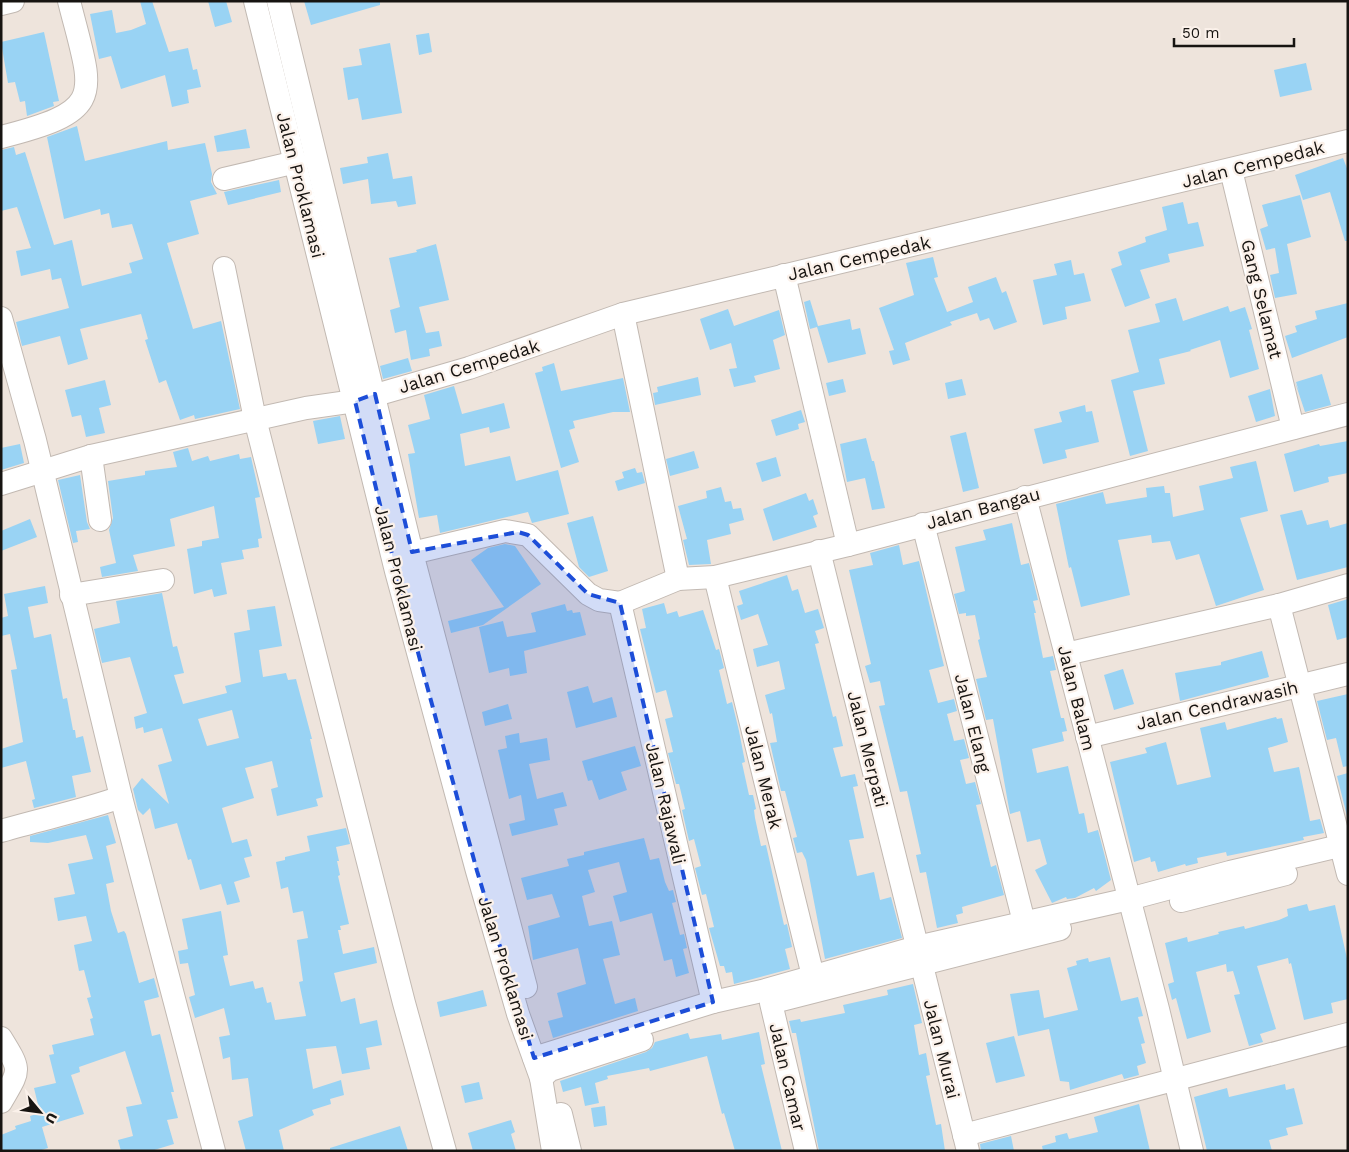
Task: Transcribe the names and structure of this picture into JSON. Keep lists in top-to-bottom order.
{
  "streets": {
    "street": [
      "Jalan Cempedak",
      "Jalan Proklamasi",
      "Gang Selamat",
      "Jalan Bangau",
      "Jalan Balam",
      "Jalan Cendrawasih",
      "Jalan Elang",
      "Jalan Merpati",
      "Jalan Merak",
      "Jalan Rajawali",
      "Jalan Murai",
      "Jalan Camar"
    ]
  },
  "crossings": [
    ["Jalan Cempedak", "Jalan Proklamasi"],
    ["Jalan Cempedak", "Gang Selamat"],
    ["Gang Selamat", "Jalan Bangau"],
    ["Jalan Bangau", "Jalan Balam"],
    ["Jalan Bangau", "Jalan Elang"],
    ["Jalan Bangau", "Jalan Merpati"],
    ["Jalan Bangau", "Jalan Merak"],
    ["Jalan Bangau", "Jalan Rajawali"],
    ["Jalan Balam", "Jalan Cendrawasih"],
    ["Jalan Merpati", "Jalan Murai"]
  ],
  "scale_bar": "50 m",
  "north": "bottom right"
}
